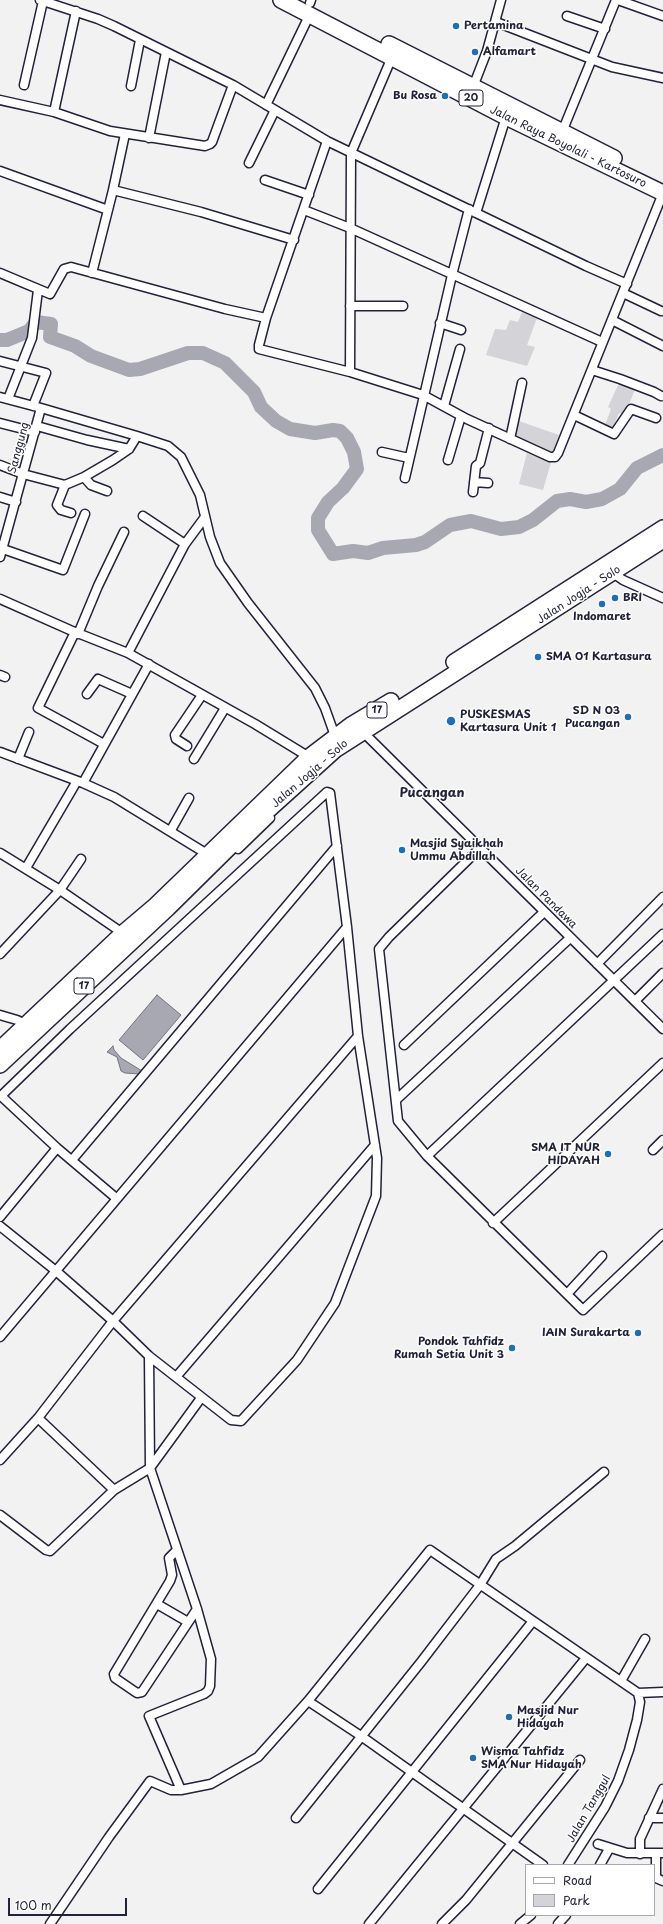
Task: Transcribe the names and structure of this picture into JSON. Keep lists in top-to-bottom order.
{
  "streets": {
    "highway": [
      "20",
      "Jalan Raya Boyolali - Kartosuro",
      "Jalan Jogja - Solo",
      "17"
    ],
    "street": ["Sanggung", "Jalan Pandawa", "Jalan Tanggul"]
  },
  "crossings": [
    ["Jalan Jogja - Solo", "Jalan Pandawa"]
  ],
  "districts": ["Pucangan"],
  "places": [
    "Pertamina",
    "Alfamart",
    "Bu Rosa",
    "BRI",
    "Indomaret",
    "SMA 01 Kartasura",
    "SD N 03 Pucangan",
    "PUSKESMAS Kartasura Unit 1",
    "Masjid Syaikhah Ummu Abdillah",
    "SMA IT NUR HIDAYAH",
    "IAIN Surakarta",
    "Pondok Tahfidz Rumah Setia Unit 3",
    "Masjid Nur Hidayah",
    "Wisma Tahfidz SMA Nur Hidayah"
  ],
  "legend": ["Road", "Park"],
  "scale_bar": "100 m"
}
